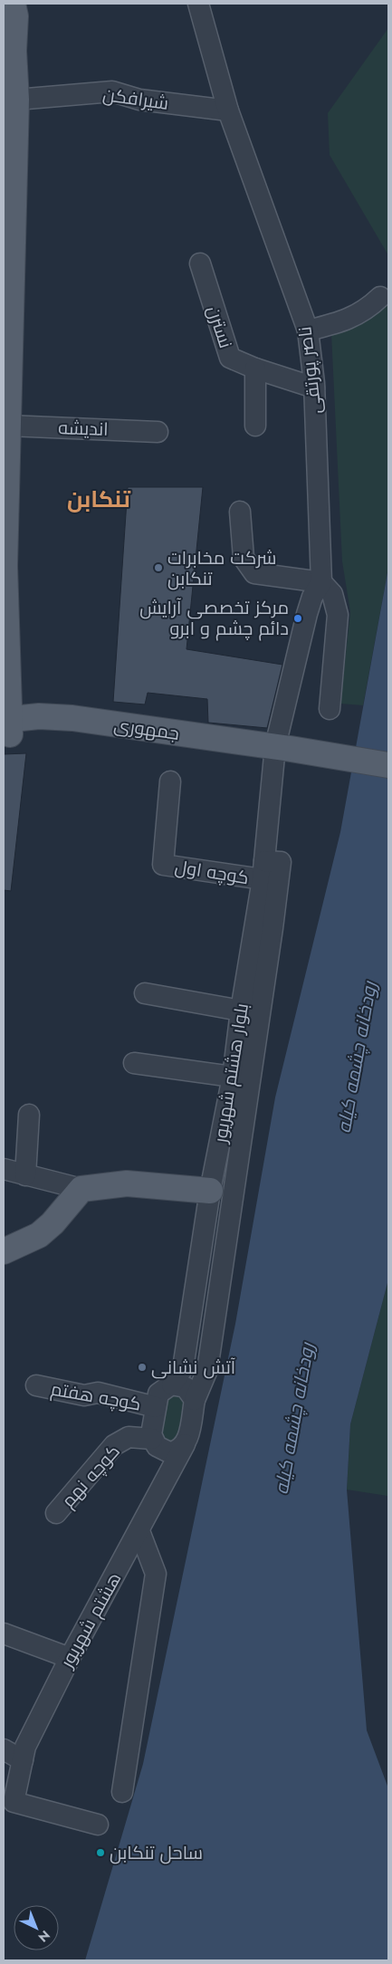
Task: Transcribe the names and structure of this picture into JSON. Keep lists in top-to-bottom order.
{
  "streets": {
    "main road": ["جمهوری"],
    "street": [
      "شیرافکن",
      "نسترن",
      "ناصر پورتقی",
      "اندیشه",
      "کوچه اول",
      "بلوار هشتم شهریور",
      "کوچه هفتم",
      "کوچه نهم",
      "هشتم شهریور"
    ]
  },
  "crossings": [
    ["شیرافکن", "ناصر پورتقی"],
    ["نسترن", "ناصر پورتقی"],
    ["ناصر پورتقی", "جمهوری"],
    ["ناصر پورتقی", "بلوار هشتم شهریور"],
    ["جمهوری", "بلوار هشتم شهریور"],
    ["کوچه اول", "بلوار هشتم شهریور"],
    ["بلوار هشتم شهریور", "کوچه هفتم"],
    ["بلوار هشتم شهریور", "هشتم شهریور"]
  ],
  "districts": ["تنکابن"],
  "water": ["رودخانه چشمه کیله"],
  "places": [
    "شرکت مخابرات تنکابن",
    "مرکز تخصصی آرایش دائم چشم و ابرو",
    "آتش نشانی",
    "ساحل تنکابن"
  ],
  "north": "bottom right"
}
